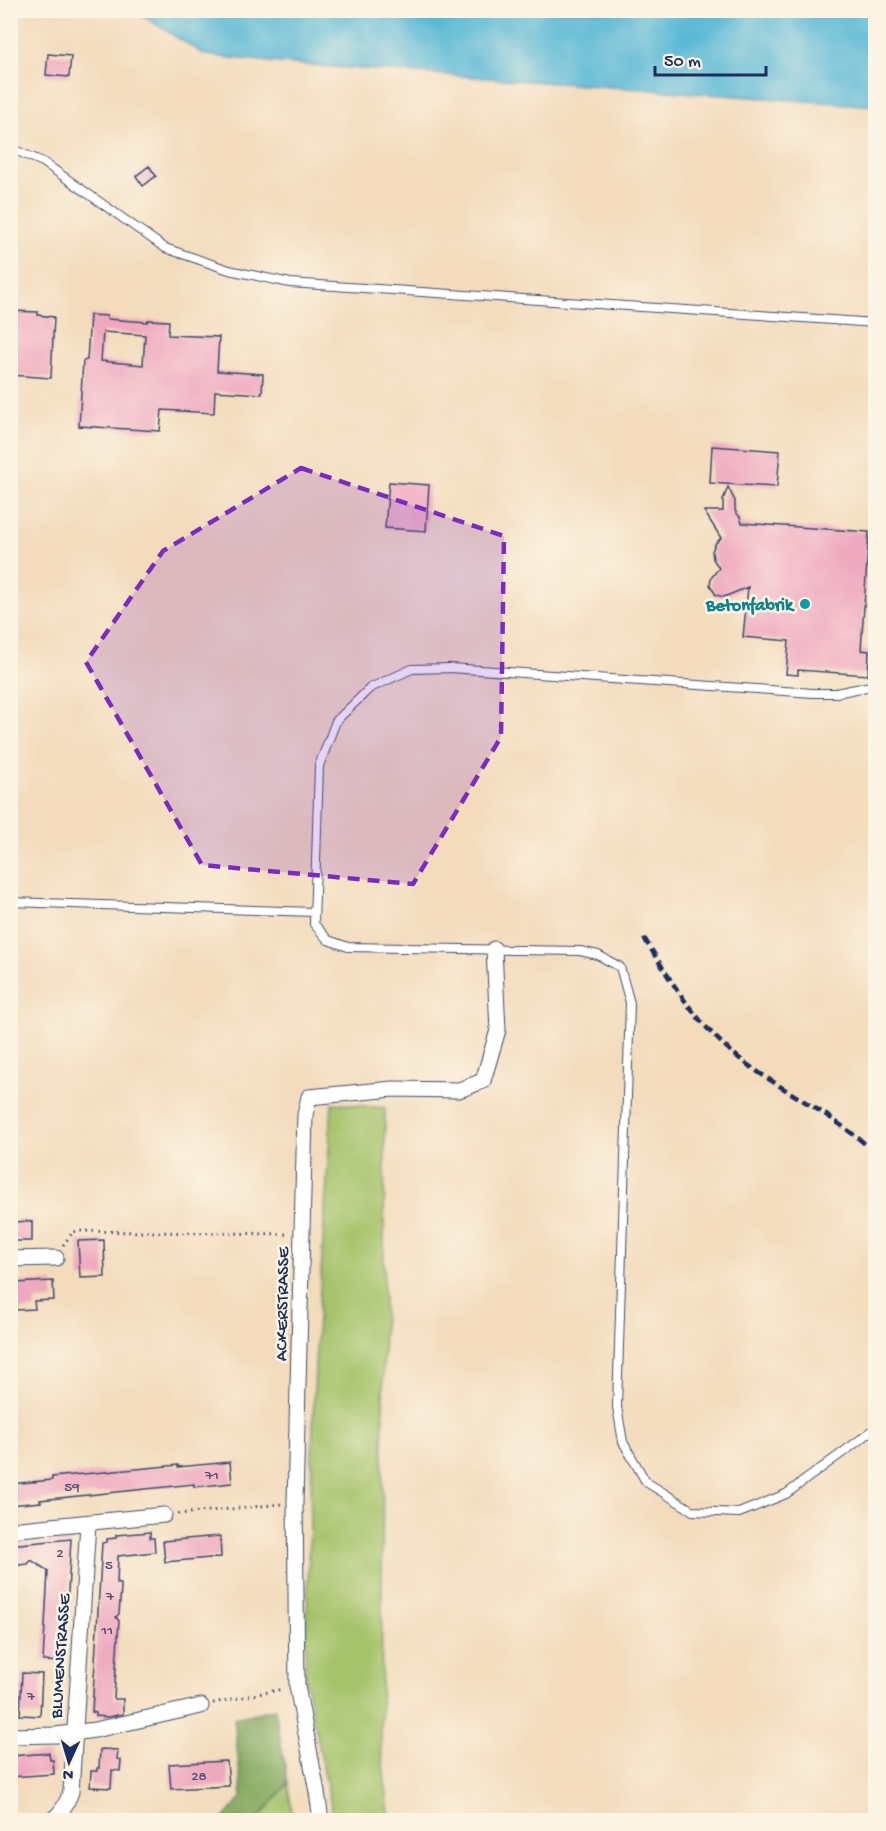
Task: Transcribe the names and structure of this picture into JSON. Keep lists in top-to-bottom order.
{
  "streets": {
    "street": ["ACKERSTRASSE", "BLUMENSTRASSE"]
  },
  "places": ["Betonfabrik"],
  "house_numbers": [
    "71",
    "59",
    "2",
    "5",
    "7",
    "11",
    "7",
    "28"
  ],
  "scale_bar": "50 m",
  "north": "bottom"
}
